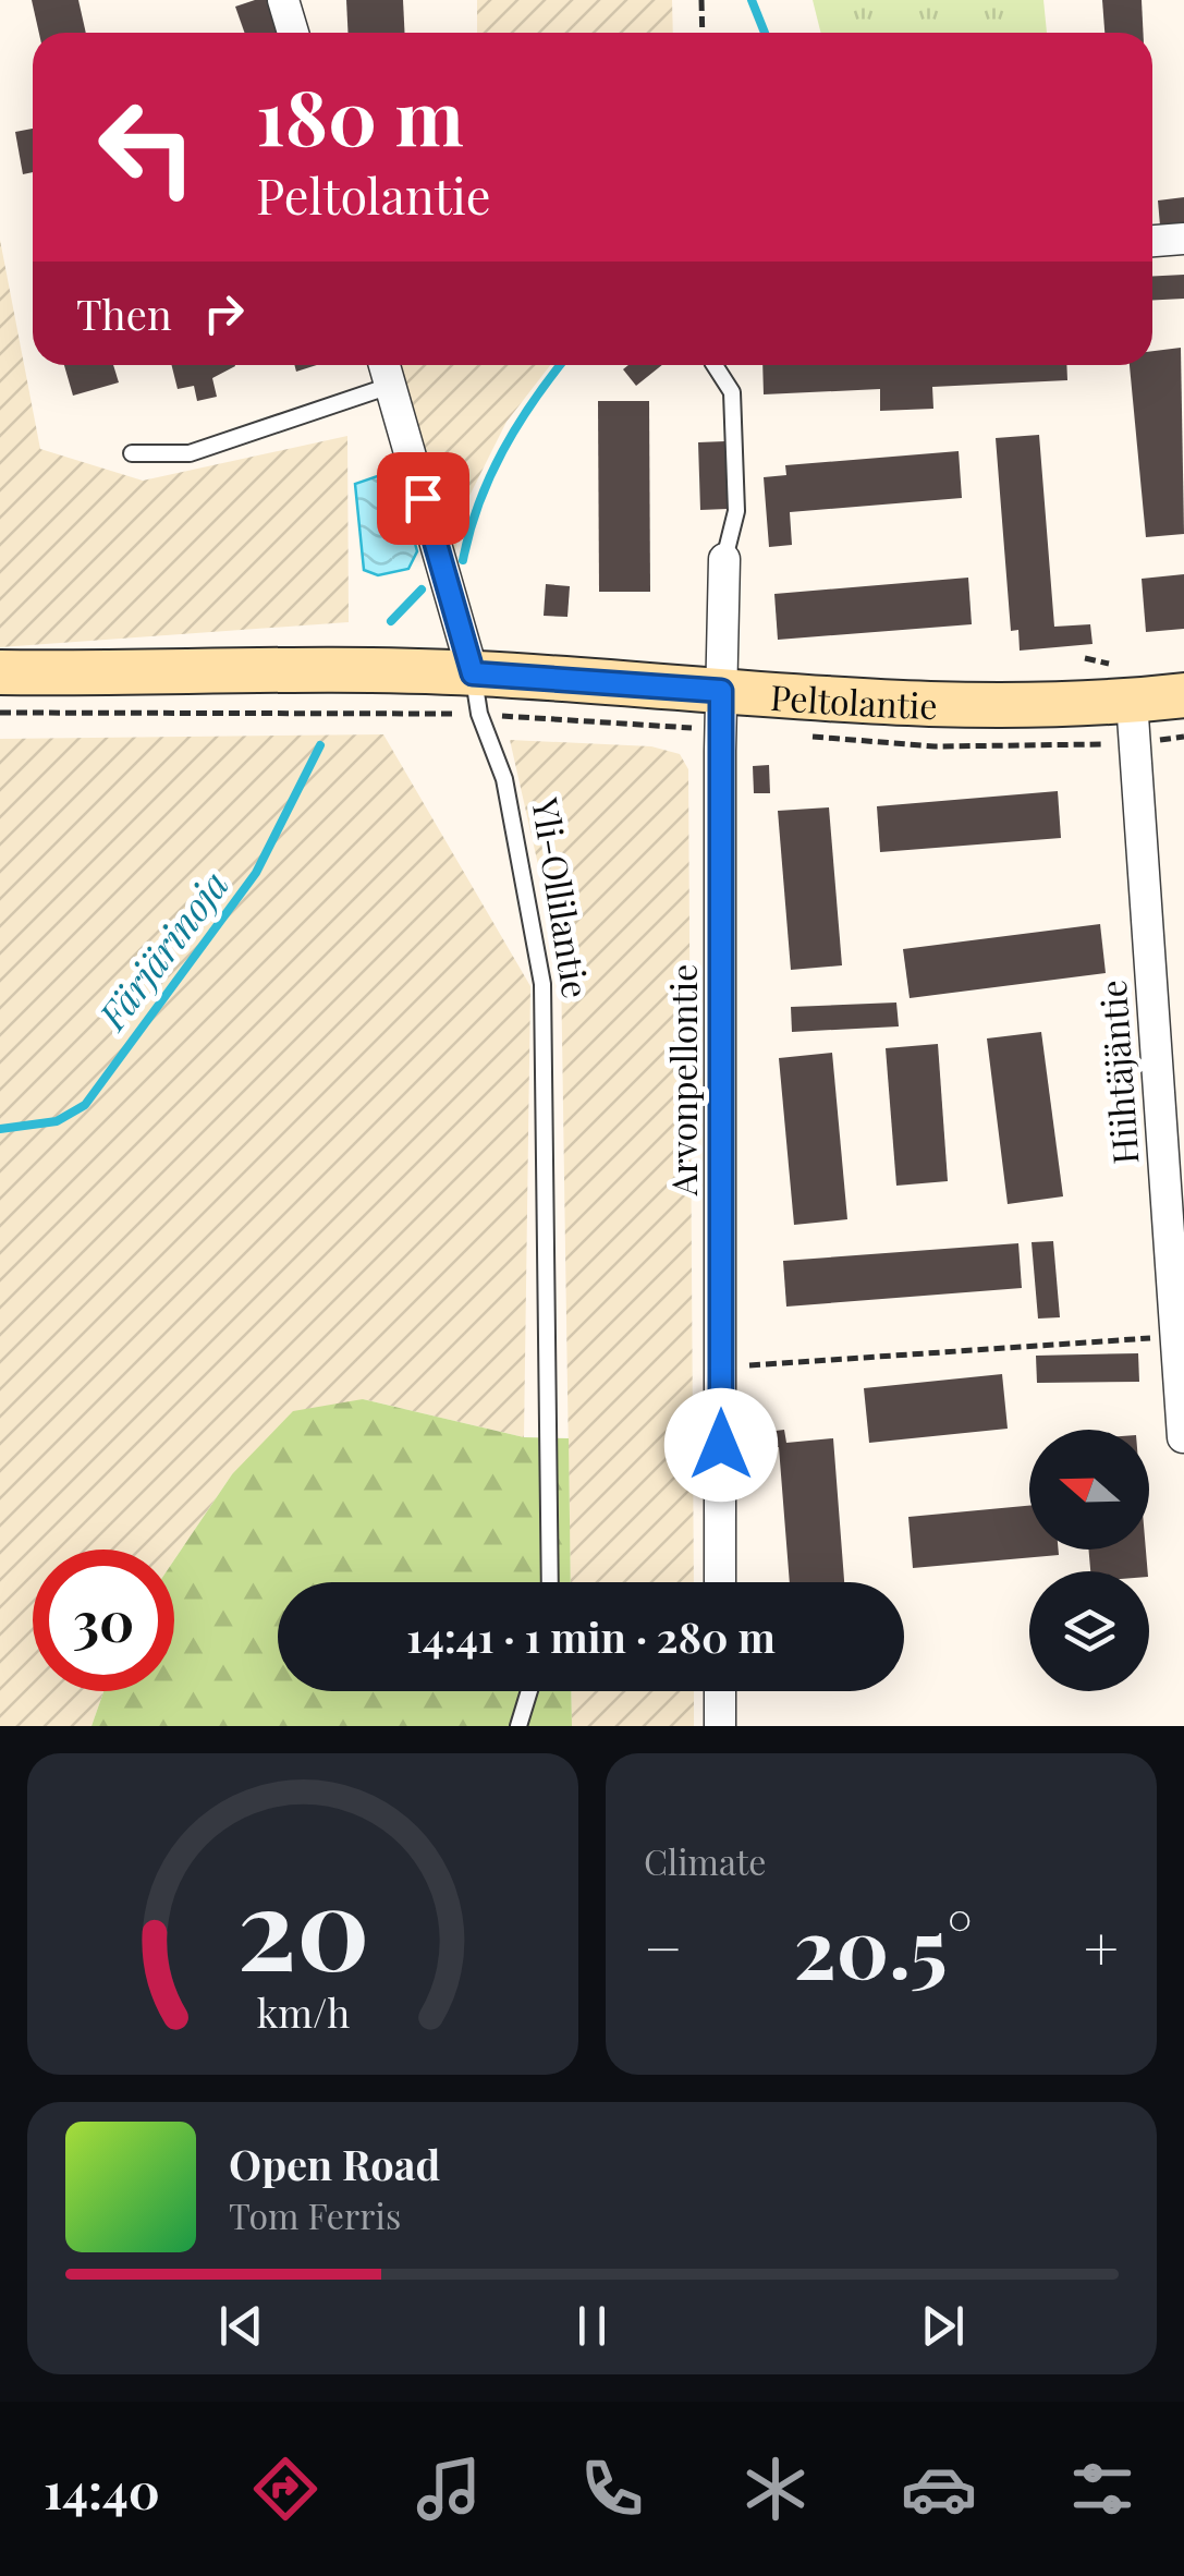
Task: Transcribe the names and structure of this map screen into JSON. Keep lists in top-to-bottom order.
{
  "streets": {
    "main road": ["Peltolantie"],
    "street": ["Yli-Ollilantie", "Hiihtäjäntie", "Arvonpellontie"]
  },
  "crossings": [
    ["Peltolantie", "Yli-Ollilantie"],
    ["Peltolantie", "Hiihtäjäntie"],
    ["Peltolantie", "Arvonpellontie"]
  ],
  "water": ["Färjärinoja"],
  "north": "left",
  "page": {
    "turn": ["180 m", "Peltolantie"],
    "then": "Then",
    "limit": "30",
    "trip": "14:41 · 1 min · 280 m",
    "tile": "Climate",
    "heat": ["−", "20.5°", "+"],
    "song": ["Open Road", "Tom Ferris"],
    "tabs": "14:40",
    "gauge": ["20", "km/h"]
  }
}
